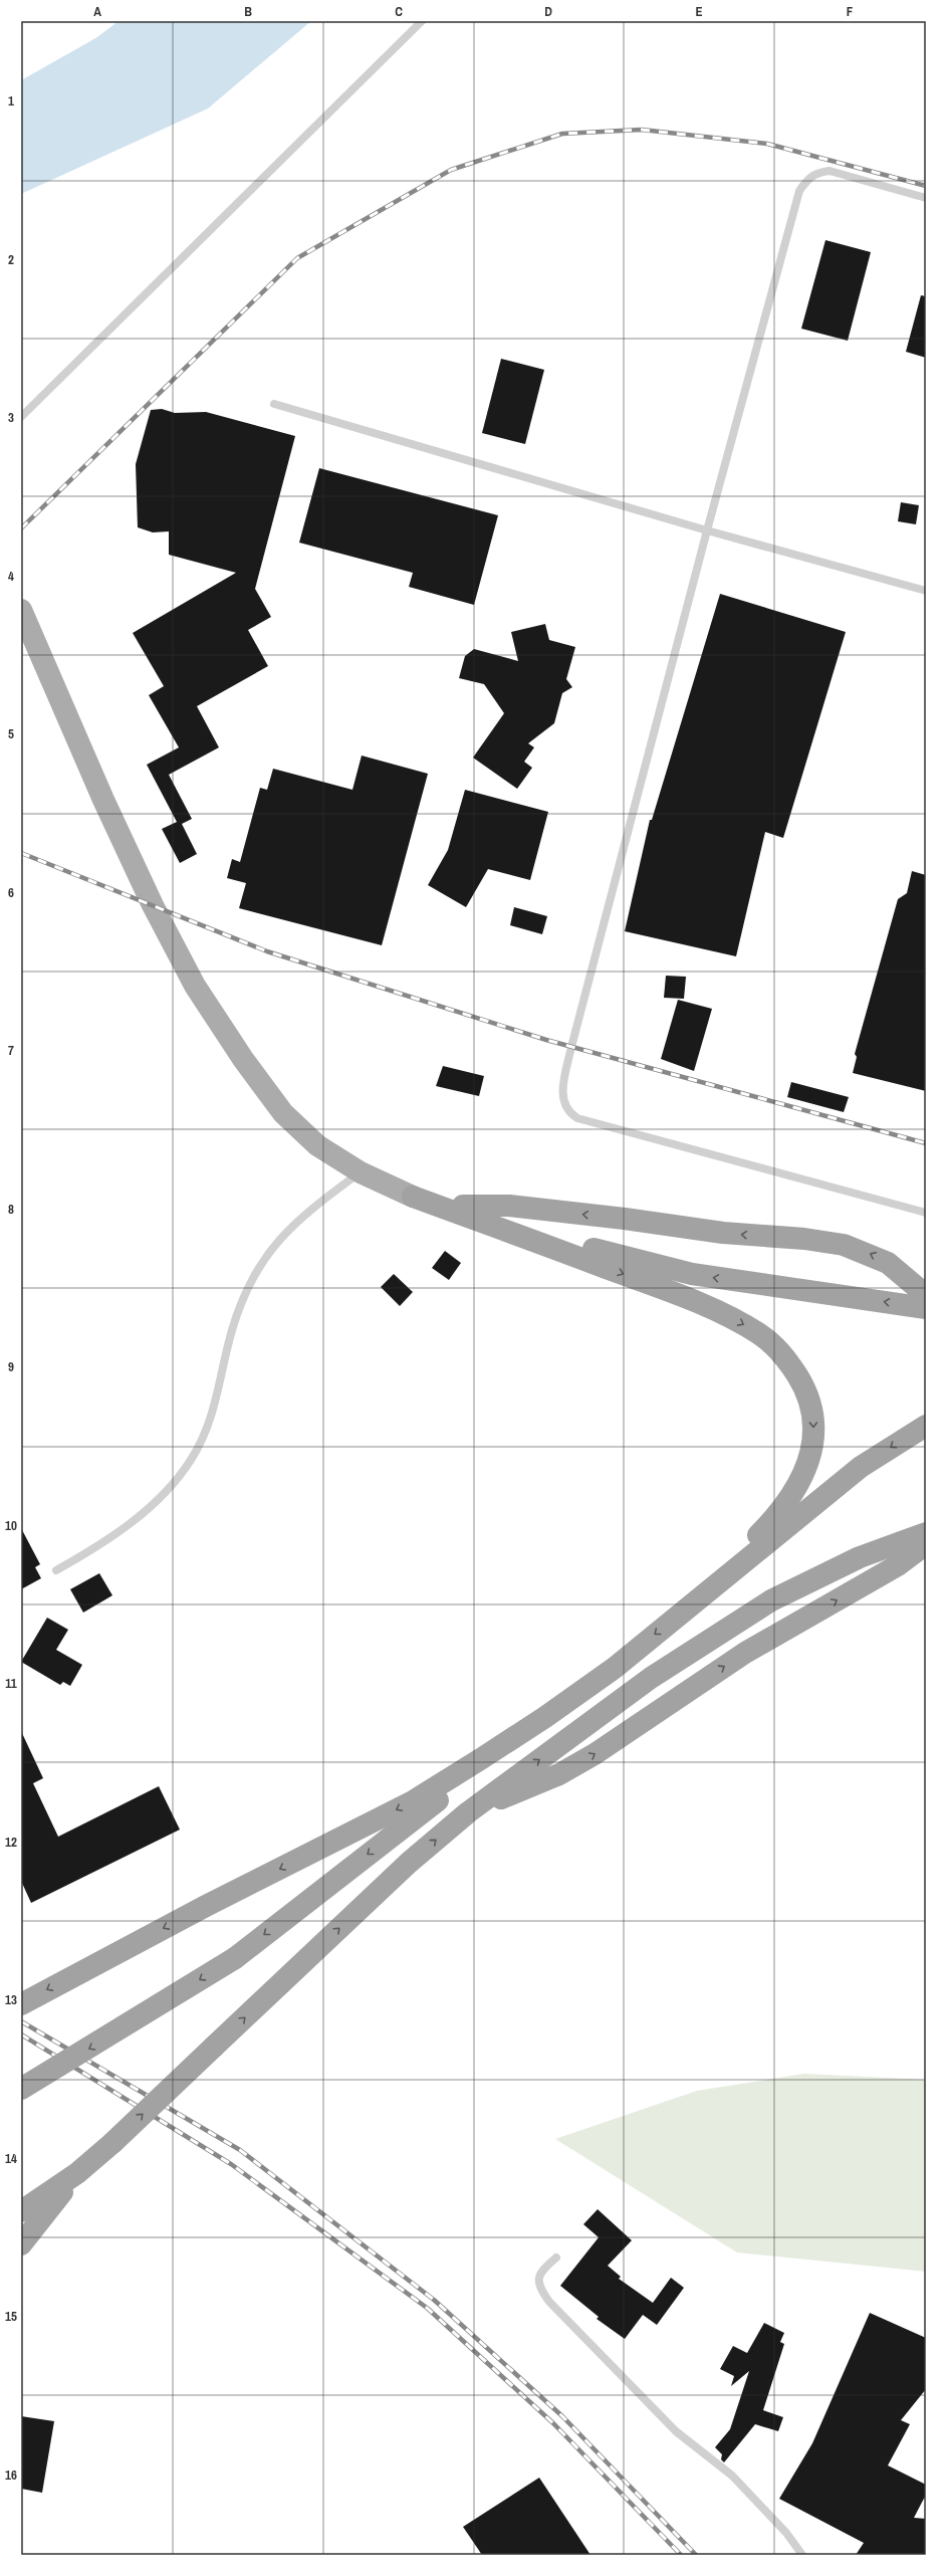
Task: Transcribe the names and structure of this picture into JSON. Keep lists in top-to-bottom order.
{
  "grid": {
    "columns": [
      "A",
      "B",
      "C",
      "D",
      "E",
      "F"
    ],
    "rows": [
      "1",
      "2",
      "3",
      "4",
      "5",
      "6",
      "7",
      "8",
      "9",
      "10",
      "11",
      "12",
      "13",
      "14",
      "15",
      "16"
    ]
  }
}
